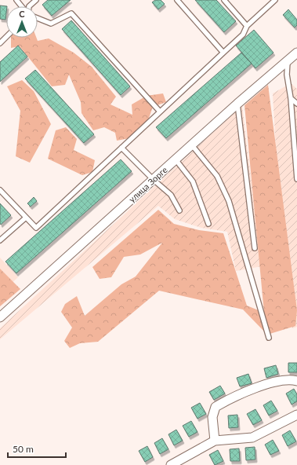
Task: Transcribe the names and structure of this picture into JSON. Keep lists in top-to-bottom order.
{
  "streets": {
    "street": ["улица Зорге"]
  },
  "scale_bar": "50 m",
  "north": "top"
}
